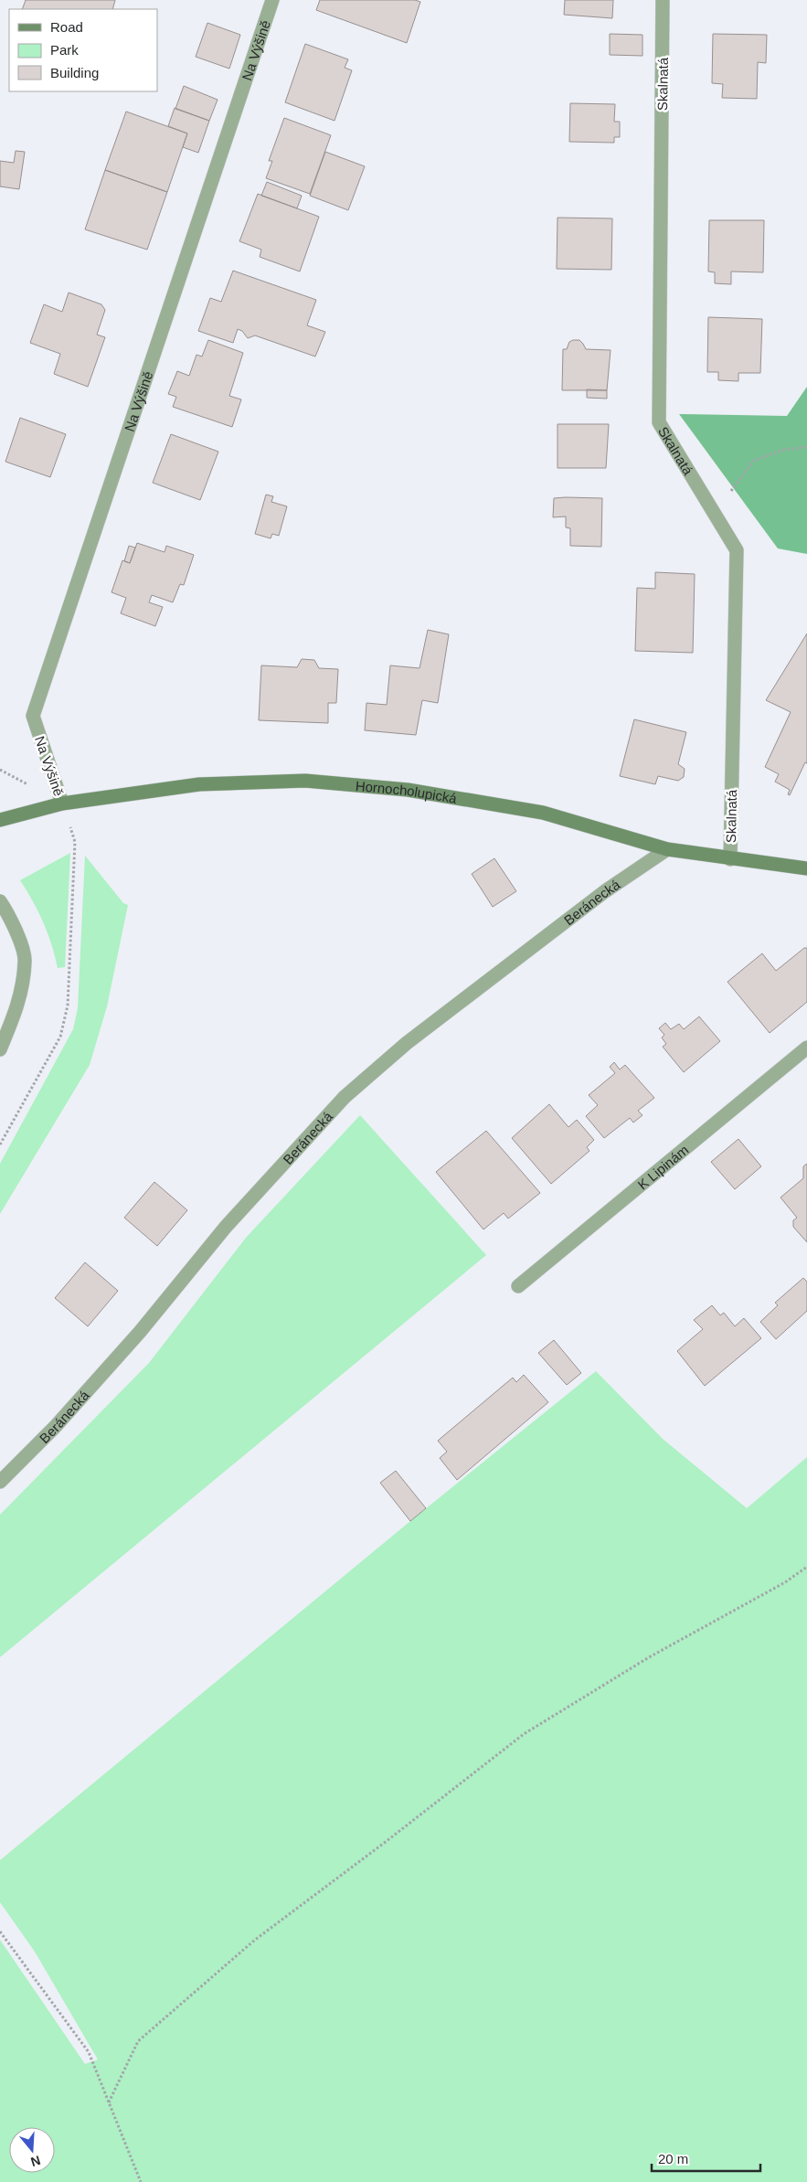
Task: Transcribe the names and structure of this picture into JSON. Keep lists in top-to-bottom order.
{
  "streets": {
    "street": [
      "Na Výšině",
      "Skalnatá",
      "Hornocholupická",
      "Beránecká",
      "K Lipinám"
    ]
  },
  "crossings": [
    ["Na Výšině", "Hornocholupická"],
    ["Skalnatá", "Hornocholupická"],
    ["Hornocholupická", "Beránecká"]
  ],
  "legend": ["Road", "Park", "Building"],
  "scale_bar": "20 m",
  "north": "bottom"
}
